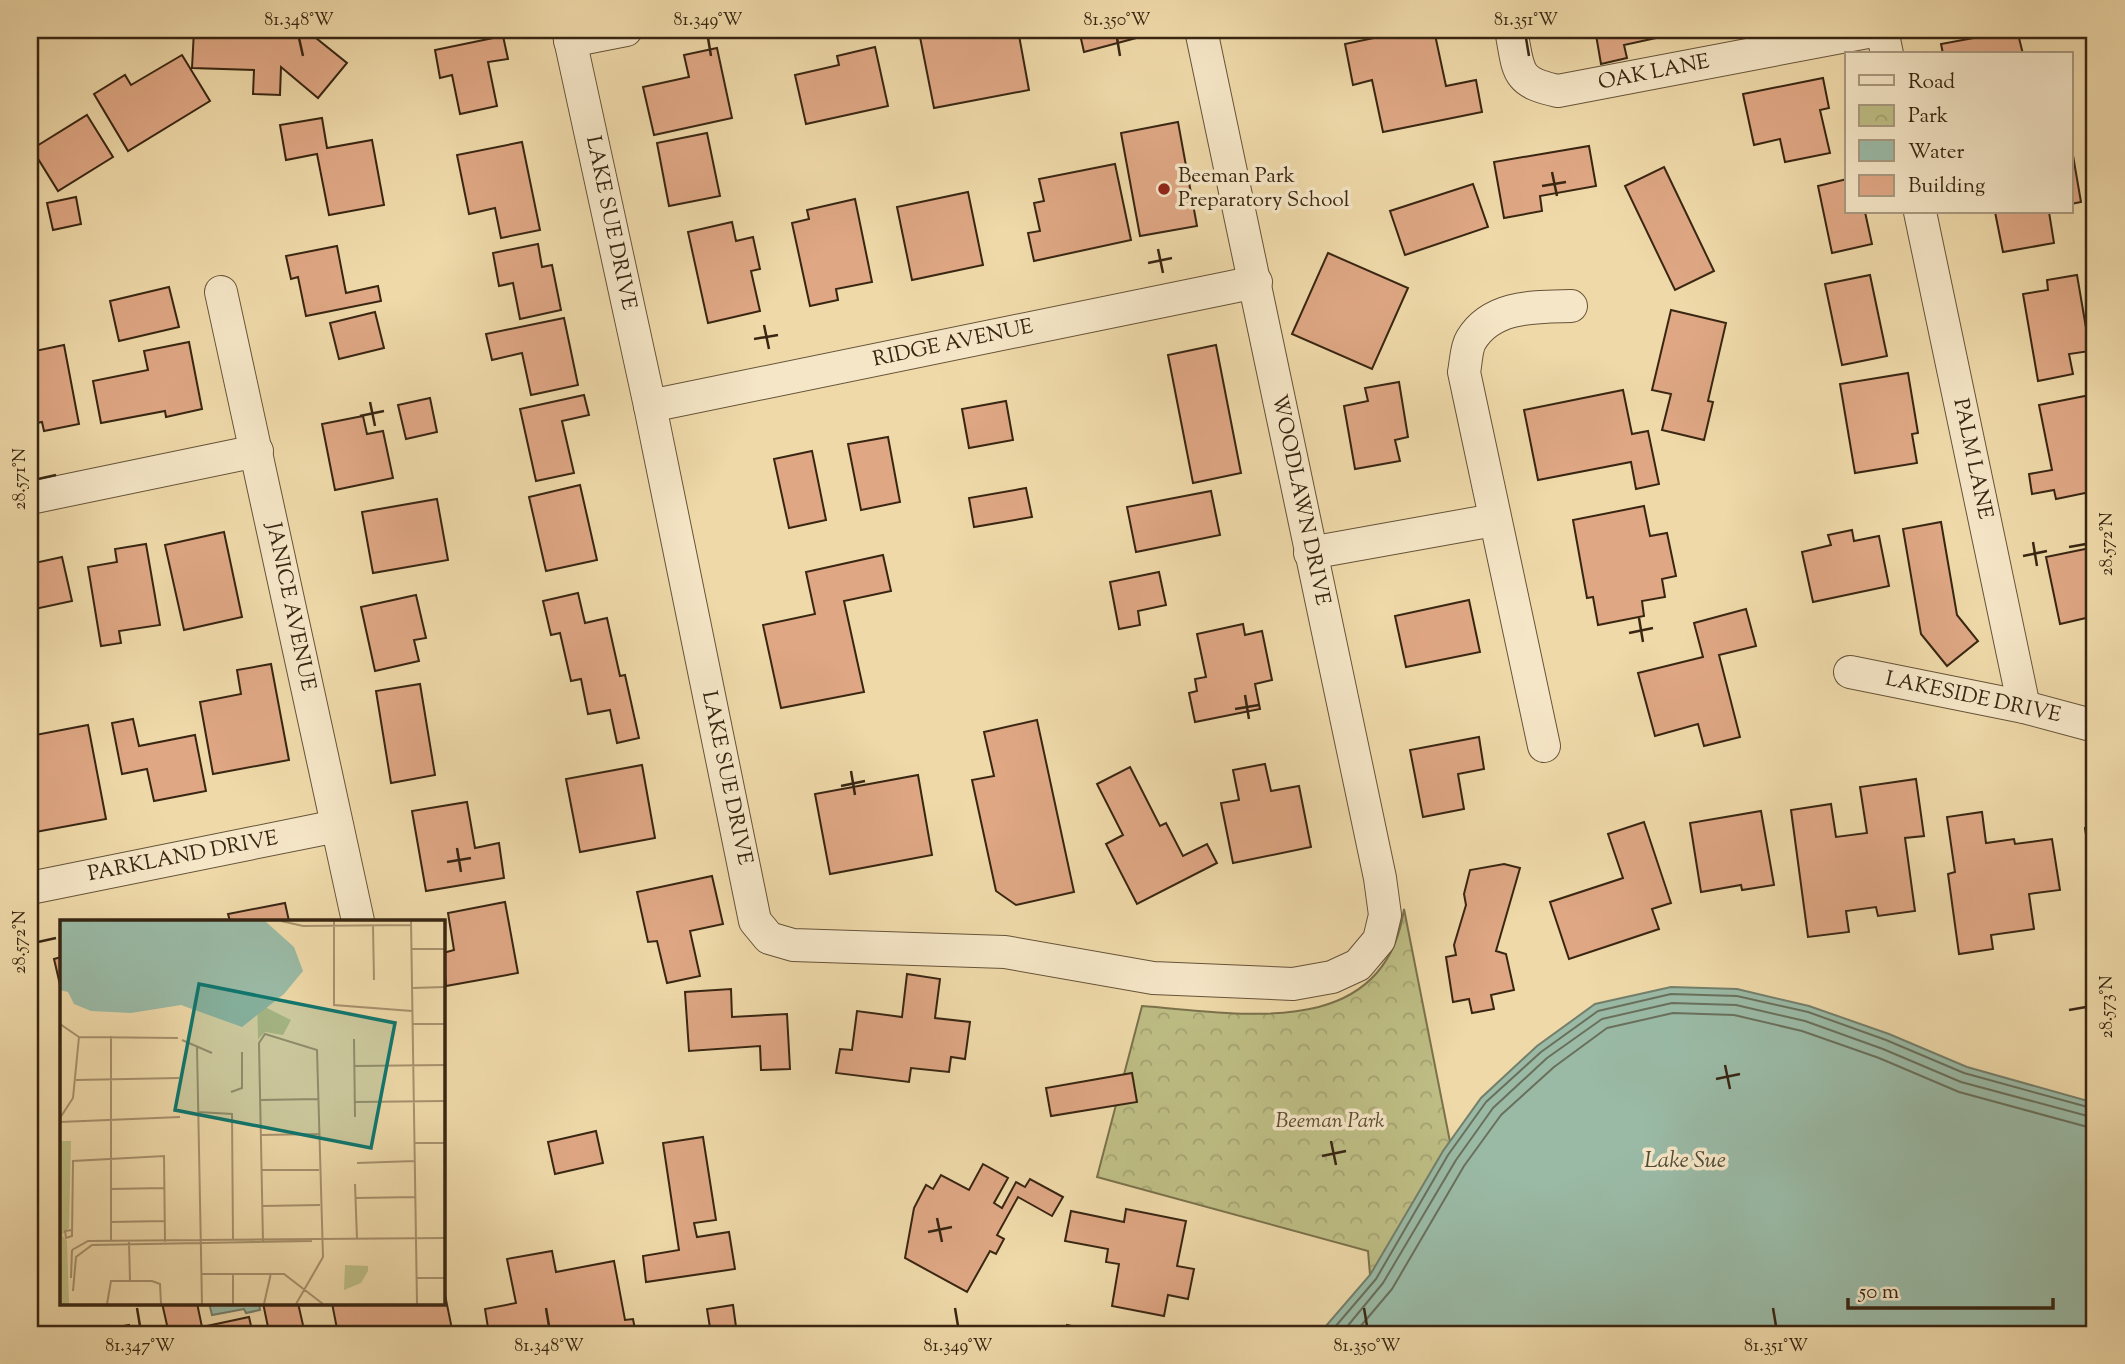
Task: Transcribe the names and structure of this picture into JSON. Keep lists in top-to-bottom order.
{
  "streets": {
    "street": [
      "OAK LANE",
      "LAKE SUE DRIVE",
      "RIDGE AVENUE",
      "PALM LANE",
      "WOODLAWN DRIVE",
      "JANICE AVENUE",
      "LAKESIDE DRIVE",
      "PARKLAND DRIVE"
    ]
  },
  "crossings": [
    ["LAKE SUE DRIVE", "RIDGE AVENUE"],
    ["LAKE SUE DRIVE", "WOODLAWN DRIVE"],
    ["RIDGE AVENUE", "WOODLAWN DRIVE"],
    ["PALM LANE", "LAKESIDE DRIVE"],
    ["JANICE AVENUE", "PARKLAND DRIVE"]
  ],
  "water": ["Lake Sue"],
  "parks": ["Beeman Park"],
  "places": ["Beeman Park Preparatory School"],
  "legend": [
    "Road",
    "Park",
    "Water",
    "Building"
  ],
  "scale_bar": "50 m",
  "coordinates": [
    "81.348°W",
    "81.349°W",
    "81.350°W",
    "81.351°W",
    "28.571°N",
    "28.572°N",
    "28.573°N",
    "81.347°W"
  ]
}
